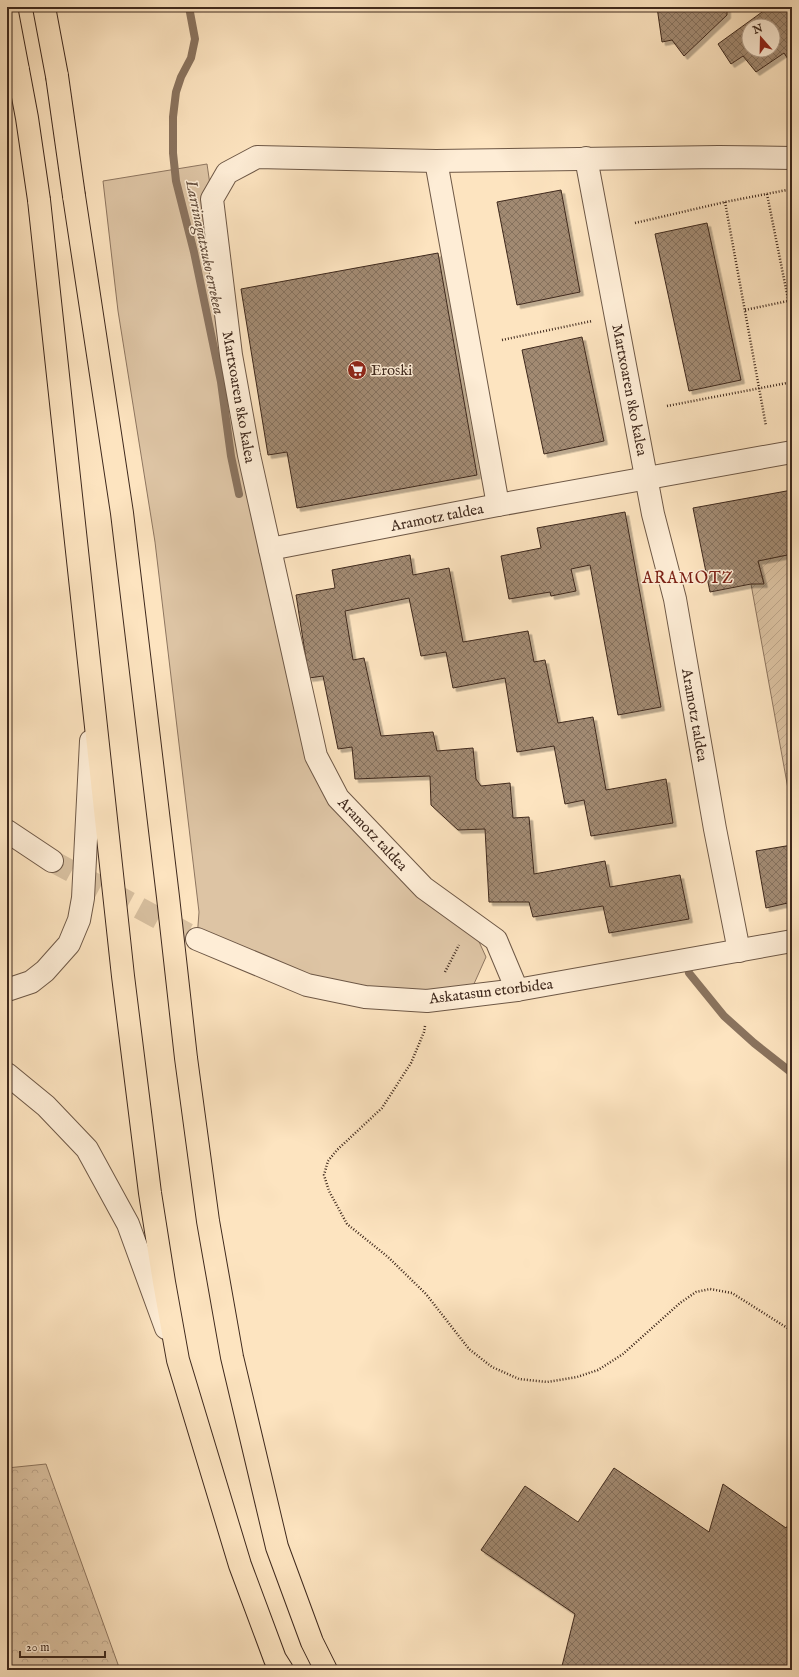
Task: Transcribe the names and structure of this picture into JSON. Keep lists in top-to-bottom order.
{
  "streets": {
    "street": ["Martxoaren 8ko kalea", "Aramotz taldea", "Askatasun etorbidea"]
  },
  "crossings": [
    ["Martxoaren 8ko kalea", "Aramotz taldea"],
    ["Aramotz taldea", "Askatasun etorbidea"]
  ],
  "districts": ["ARAMOTZ"],
  "water": ["Larrinagatxuko errekea"],
  "places": {
    "supermarket": ["Eroski"]
  },
  "scale_bar": "20 m",
  "north": "top"
}
